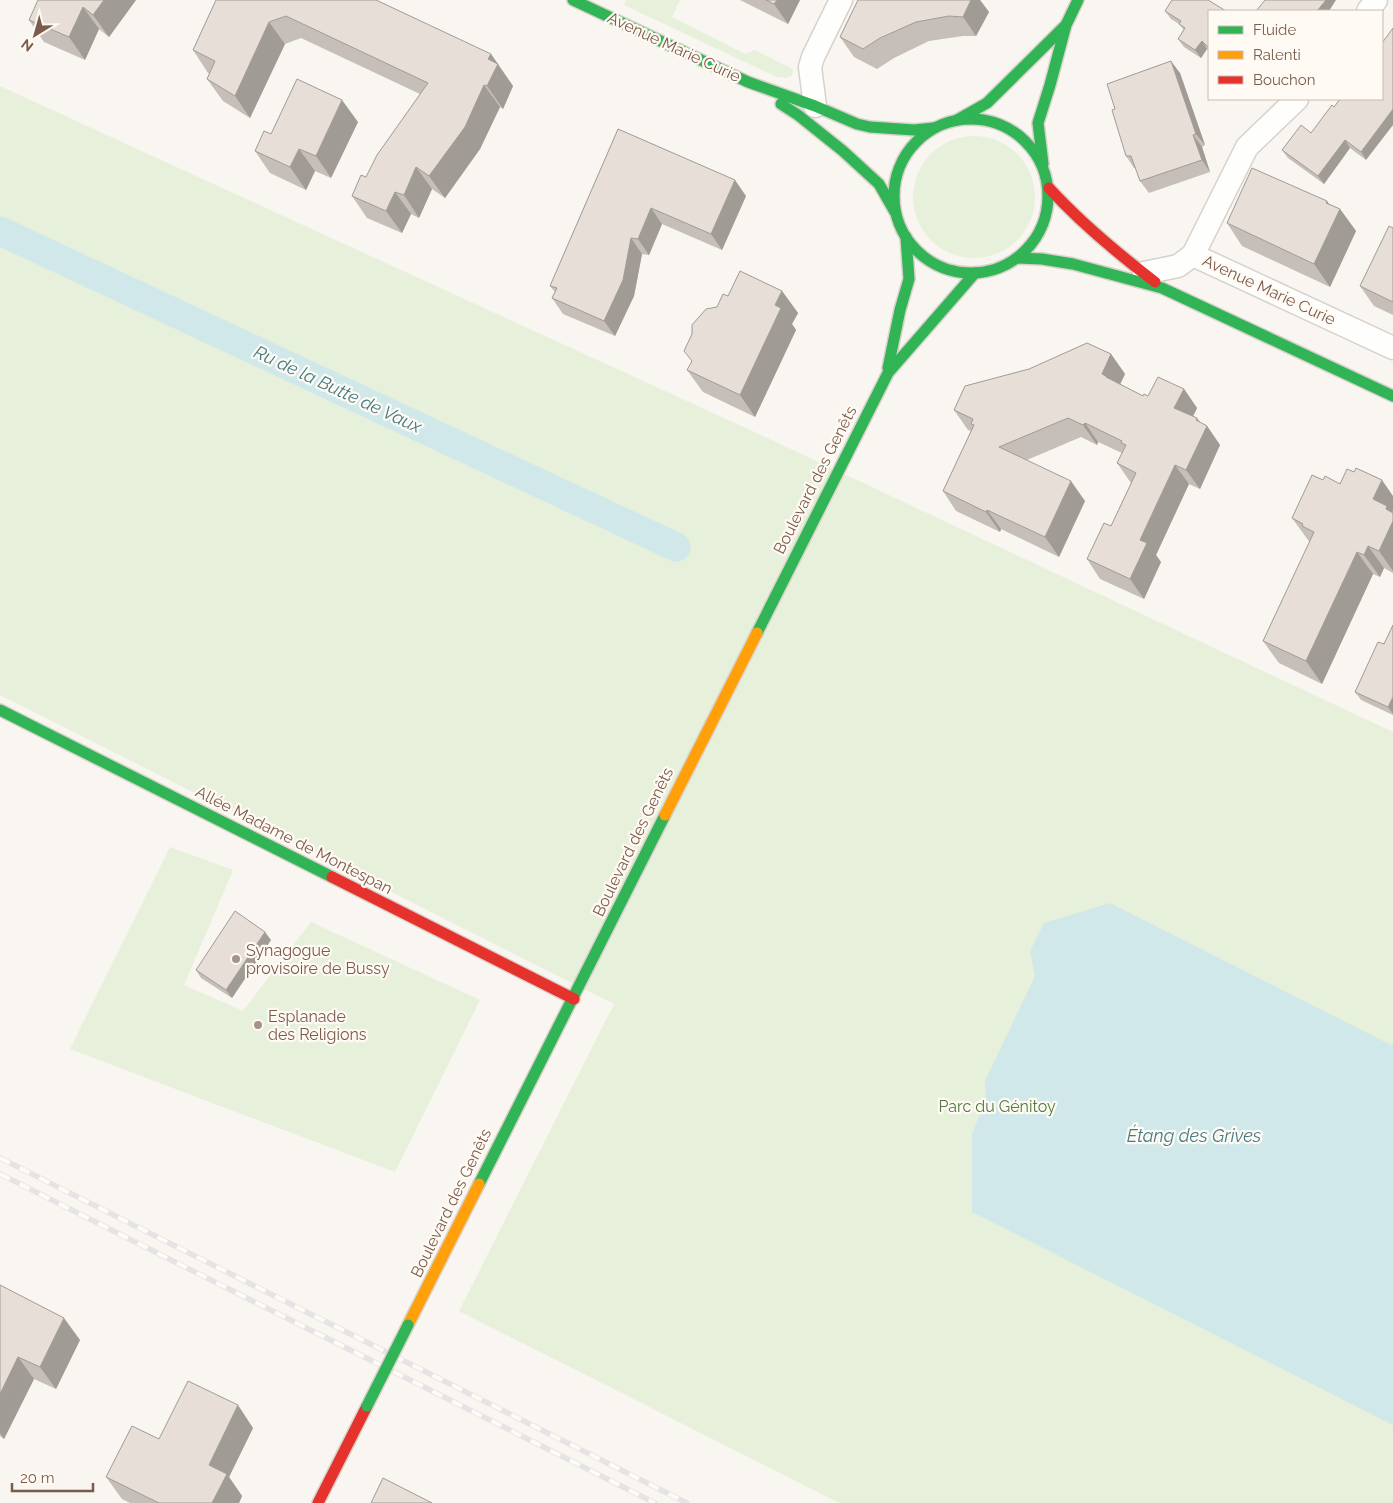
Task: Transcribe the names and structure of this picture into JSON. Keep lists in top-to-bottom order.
{
  "streets": {
    "street": ["Avenue Marie Curie", "Boulevard des Genêts", "Allée Madame de Montespan"]
  },
  "crossings": [
    ["Avenue Marie Curie", "Boulevard des Genêts"],
    ["Boulevard des Genêts", "Allée Madame de Montespan"]
  ],
  "water": ["Ru de la Butte de Vaux", "Étang des Grives"],
  "parks": ["Parc du Génitoy"],
  "places": ["Synagogue provisoire de Bussy", "Esplanade des Religions"],
  "legend": ["Fluide", "Ralenti", "Bouchon"],
  "scale_bar": "20 m",
  "north": "bottom left"
}
